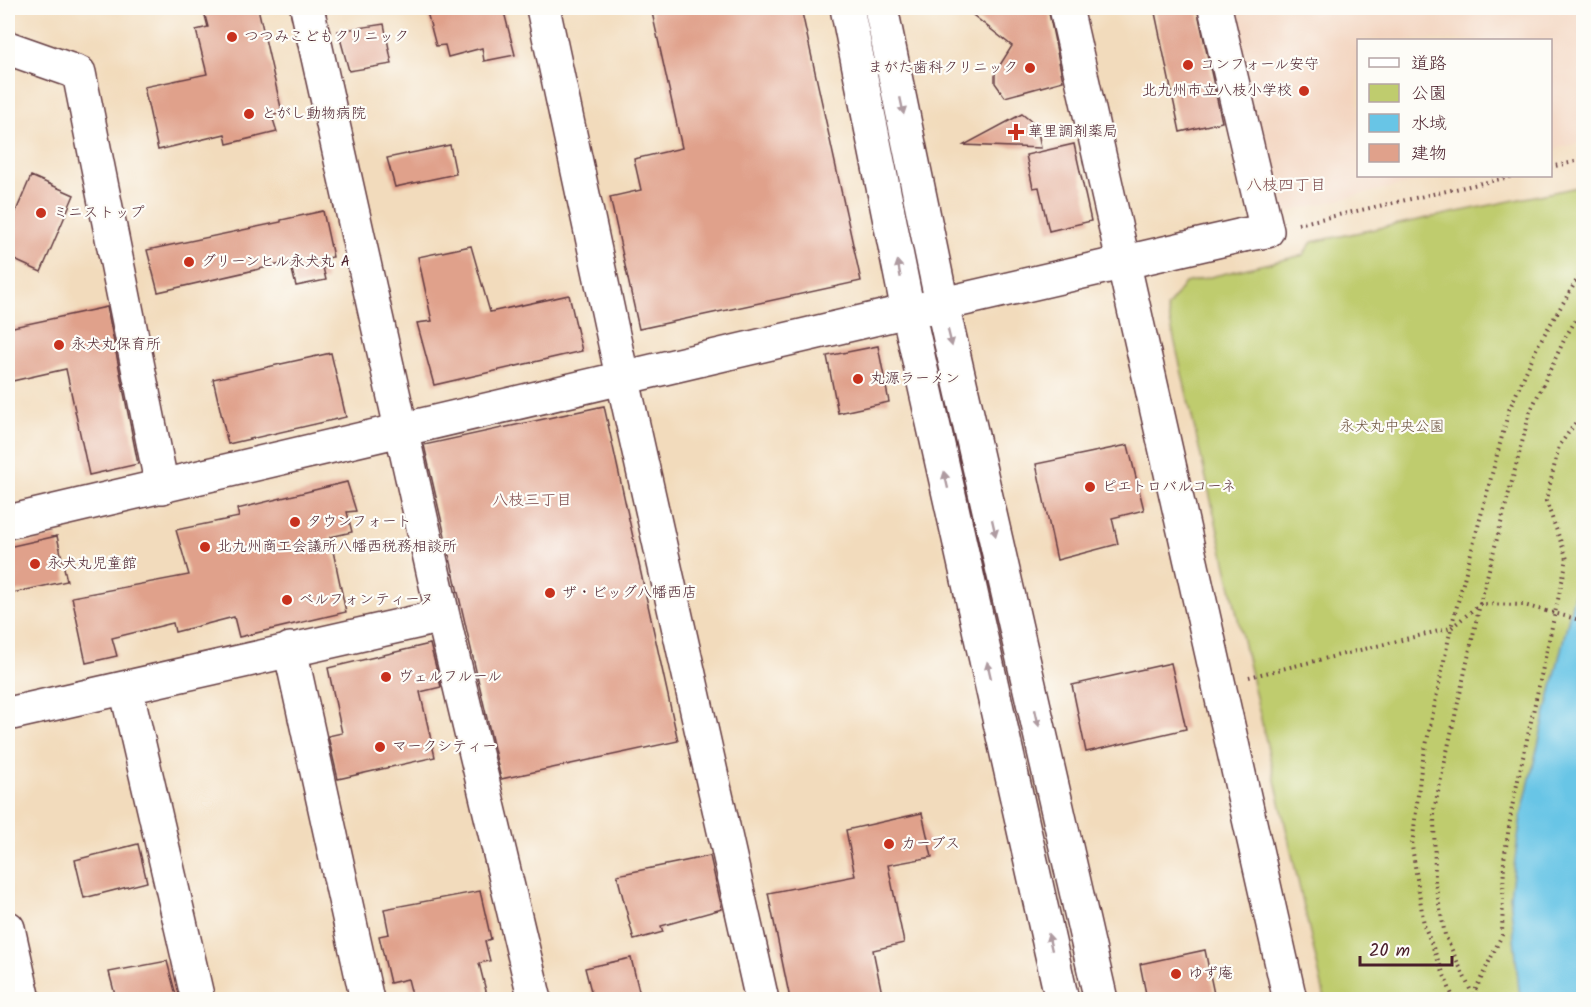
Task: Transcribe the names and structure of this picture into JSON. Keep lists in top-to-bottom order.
{
  "districts": ["八枝四丁目", "八枝三丁目"],
  "parks": ["永犬丸中央公園"],
  "places": {
    "other": [
      "つつみこどもクリニック",
      "コンフォール安守",
      "まがた歯科クリニック",
      "北九州市立八枝小学校",
      "とがし動物病院",
      "ミニストップ",
      "グリーンヒル永犬丸 A",
      "永犬丸保育所",
      "丸源ラーメン",
      "ピエトロバルコーネ",
      "タウンフォート",
      "北九州商工会議所八幡西税務相談所",
      "永犬丸児童館",
      "ザ・ビッグ八幡西店",
      "ベルフォンティーヌ",
      "ヴェルフルール",
      "マークシティー",
      "カーブス",
      "ゆず庵"
    ],
    "health": ["華里調剤薬局"]
  },
  "legend": [
    "道路",
    "公園",
    "水域",
    "建物"
  ],
  "scale_bar": "20 m"
}
